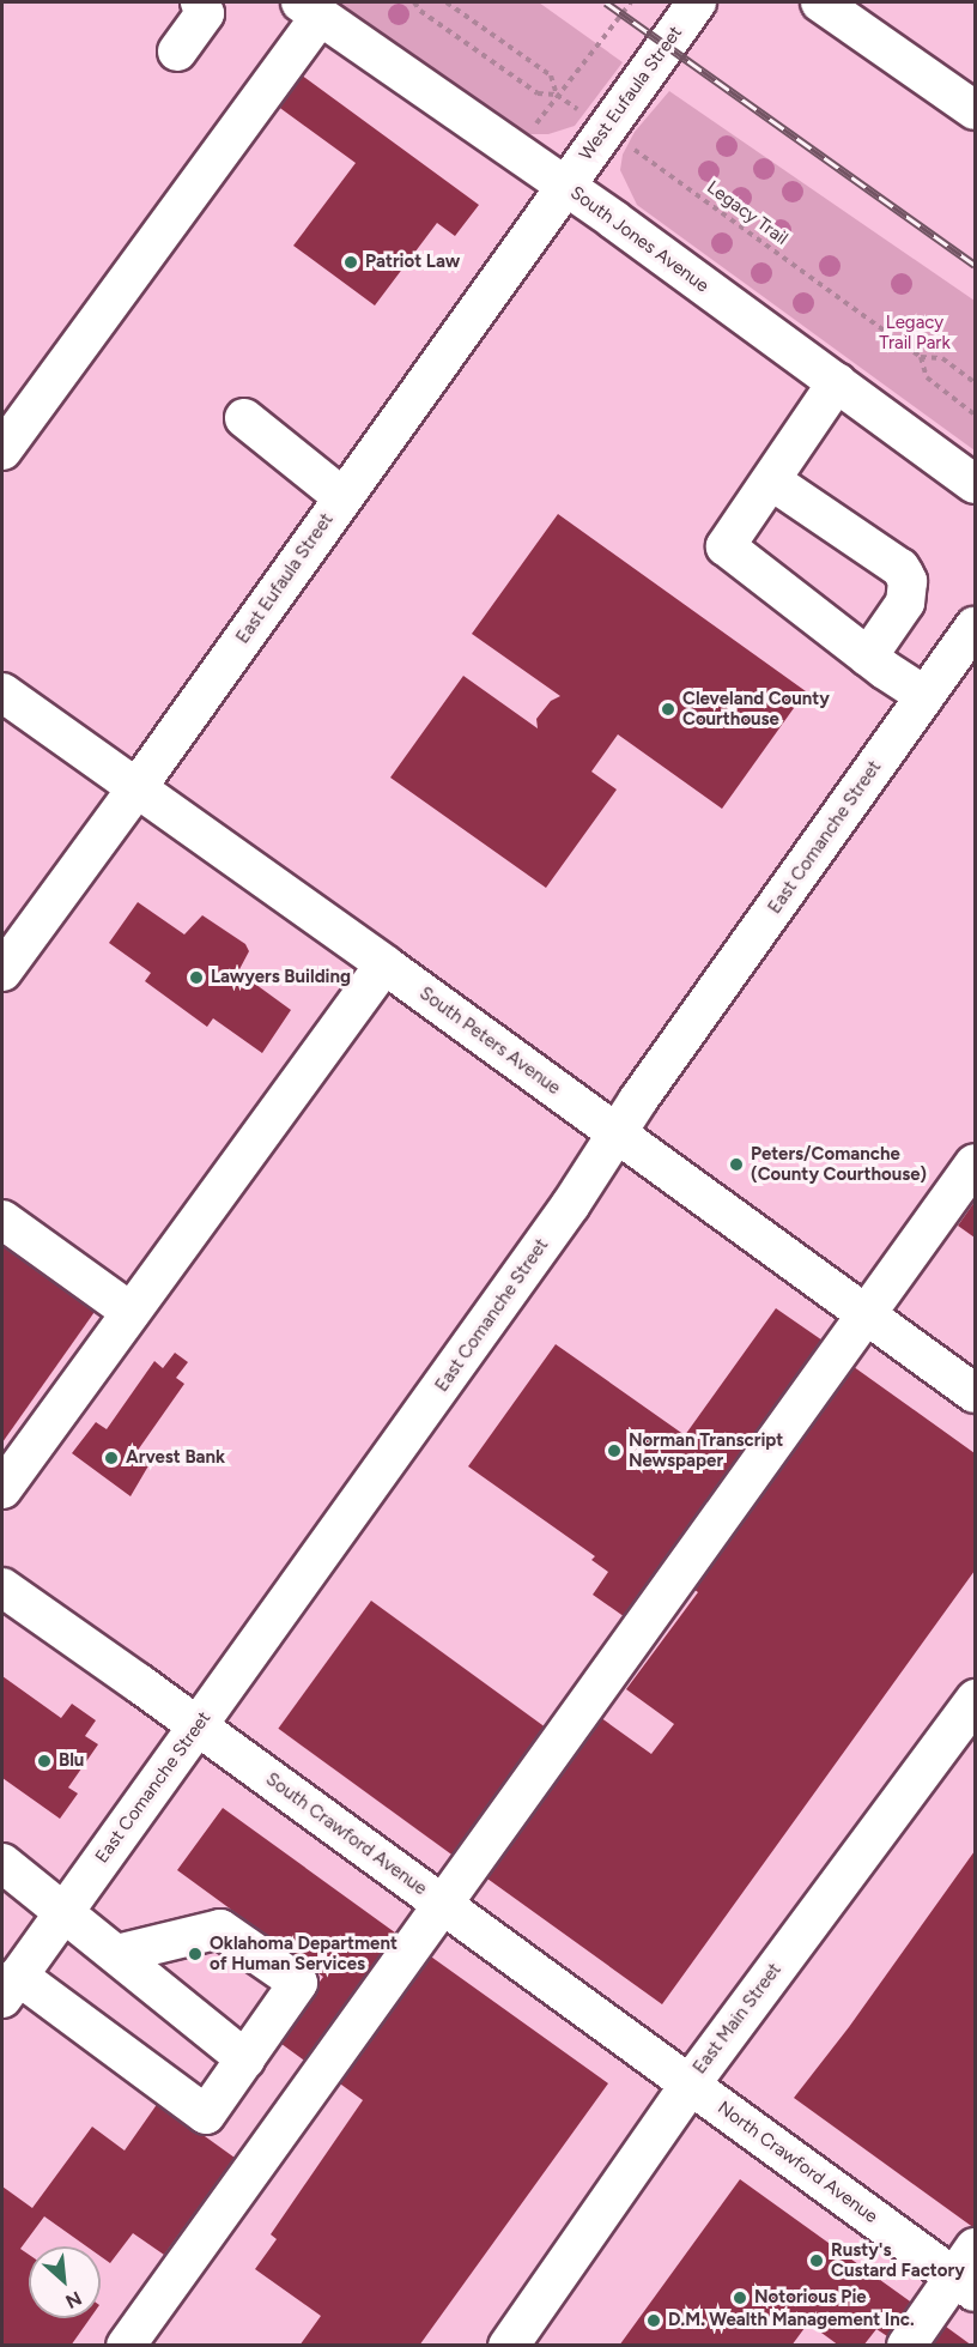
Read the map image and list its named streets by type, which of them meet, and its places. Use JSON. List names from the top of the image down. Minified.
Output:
{"streets":{"main road":["East Main Street"],"street":["West Eufaula Street","South Jones Avenue","East Eufaula Street","East Comanche Street","South Peters Avenue","South Crawford Avenue","North Crawford Avenue"],"path":["Legacy Trail"]},"crossings":[["West Eufaula Street","Legacy Trail"],["West Eufaula Street","South Jones Avenue"],["West Eufaula Street","East Eufaula Street"],["South Jones Avenue","East Eufaula Street"],["East Eufaula Street","South Peters Avenue"],["East Comanche Street","South Peters Avenue"],["East Comanche Street","South Crawford Avenue"],["South Crawford Avenue","East Main Street"],["South Crawford Avenue","North Crawford Avenue"],["East Main Street","North Crawford Avenue"]],"parks":["Legacy Trail Park"],"places":["Patriot Law","Cleveland County Courthouse","Lawyers Building","Peters/Comanche (County Courthouse)","Norman Transcript Newspaper","Arvest Bank","Blu","Oklahoma Department of Human Services","Rusty's Custard Factory","Notorious Pie","D.M. Wealth Management Inc."],"north":"bottom right"}
